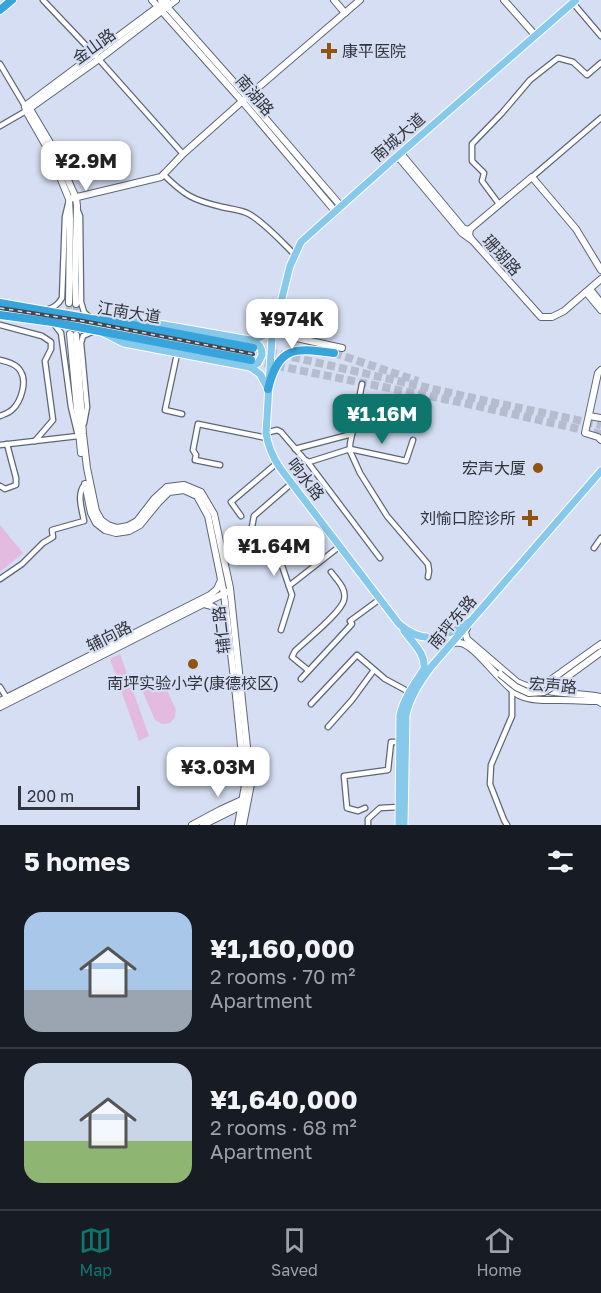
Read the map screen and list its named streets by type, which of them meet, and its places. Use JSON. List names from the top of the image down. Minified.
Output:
{"streets":{"highway":["江南大道"],"main road":["金山路","南城大道","珊瑚路","响水路","南坪东路","辅仁路","辅向路","宏声路"]},"crossings":[["南城大道","珊瑚路"],["南城大道","响水路"],["响水路","南坪东路"],["响水路","宏声路"],["南坪东路","宏声路"],["辅仁路","辅向路"]],"places":{"health":["康平医院","刘愉口腔诊所"],"other":["宏声大厦","南坪实验小学(康德校区)"]},"scale_bar":"200 m","page":{"price":["¥2.9M","¥974K","¥1.16M","¥1.64M","¥3.03M"],"scale":"200 m","heading":"5 homes","list":[{"name":"¥1,160,000","note":"2 rooms · 70 m² · Apartment"},{"name":"¥1,640,000","note":"2 rooms · 68 m² · Apartment"}],"tabs":["Map","Saved","Home"]}}
